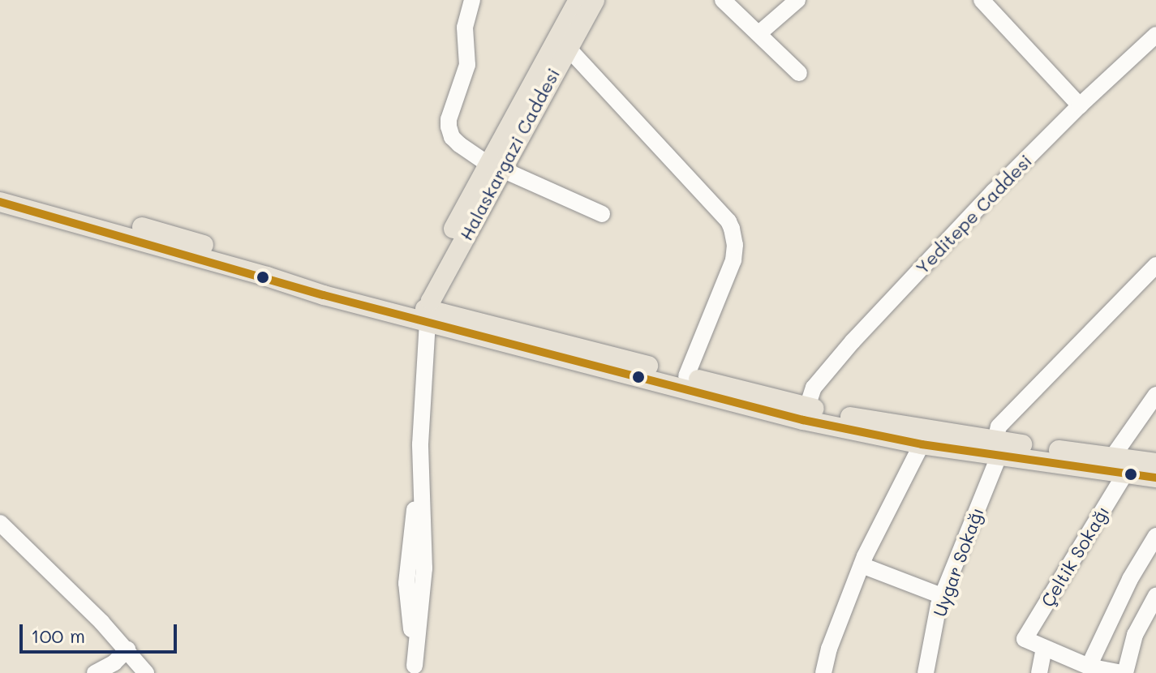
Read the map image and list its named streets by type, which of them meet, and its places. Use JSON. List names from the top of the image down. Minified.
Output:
{"streets":{"main road":["Halaskargazi Caddesi"],"street":["Yeditepe Caddesi","Çeltik Sokağı","Uygar Sokağı"]},"scale_bar":"100 m"}
